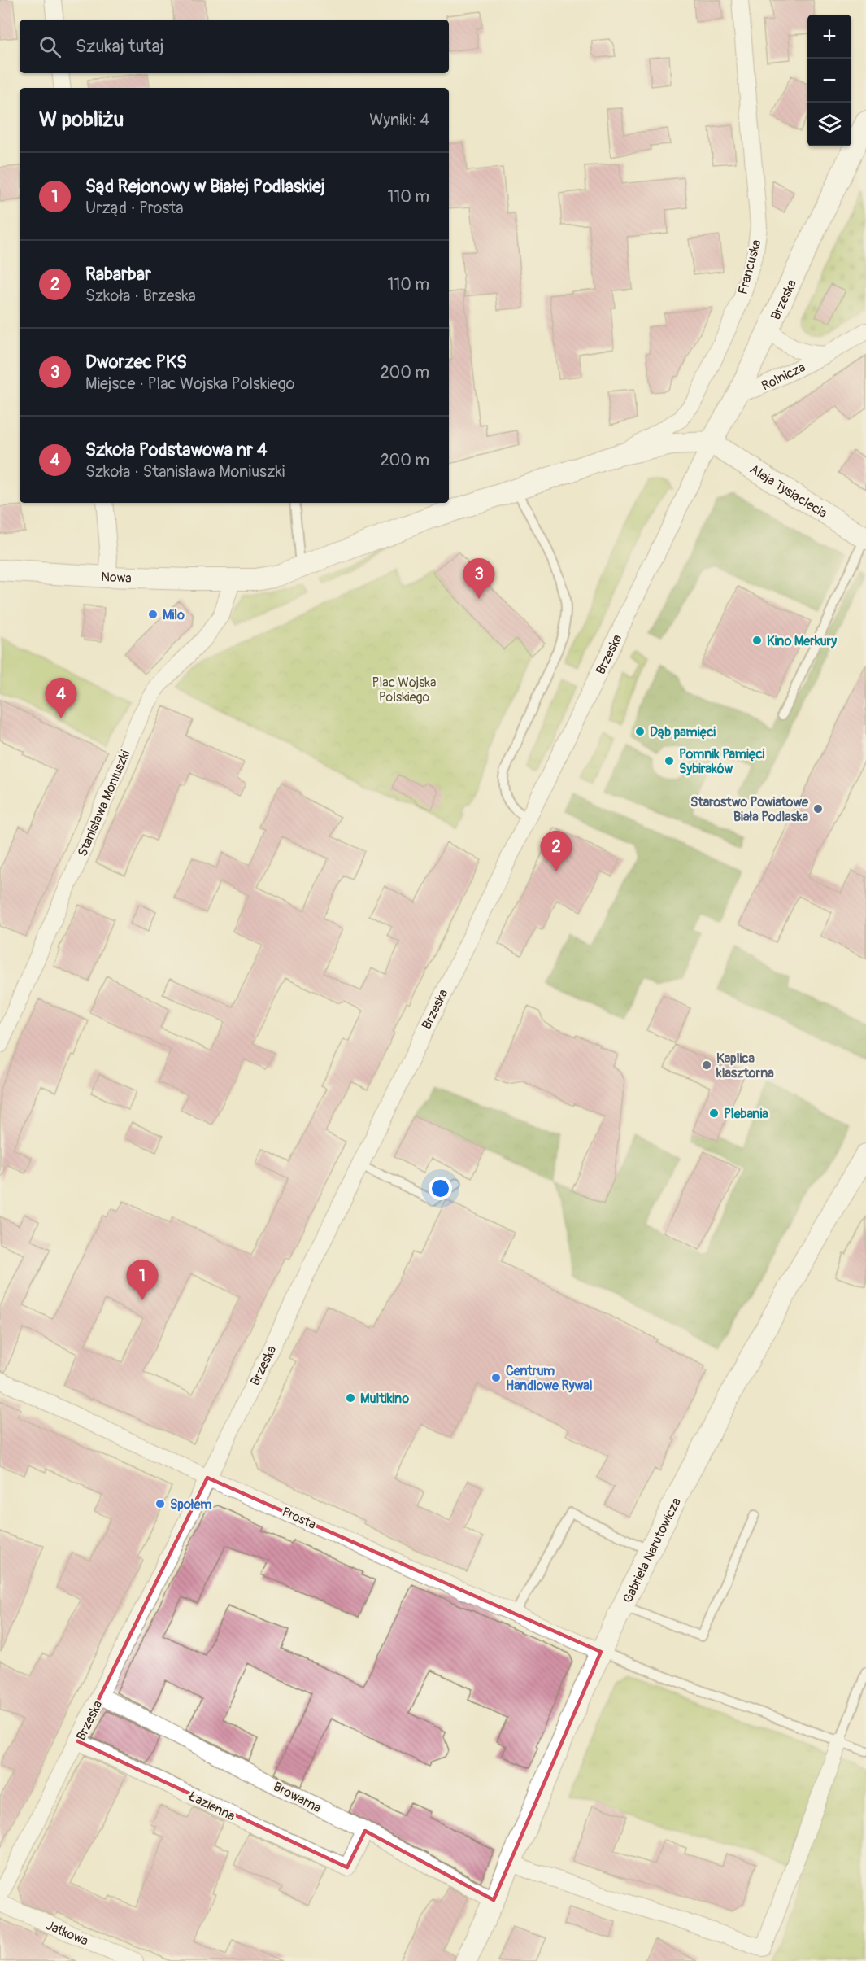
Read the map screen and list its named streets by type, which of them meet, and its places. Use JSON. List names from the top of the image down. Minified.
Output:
{"streets":{"street":["Francuska","Brzeska","Rolnicza","Aleja Tysiąclecia","Nowa","Stanisława Moniuszki","Prosta","Gabriela Narutowicza","Browarna","Łazienna","Jatkowa"]},"crossings":[["Brzeska","Rolnicza"],["Brzeska","Aleja Tysiąclecia"],["Brzeska","Prosta"],["Brzeska","Browarna"],["Brzeska","Łazienna"],["Nowa","Stanisława Moniuszki"],["Prosta","Gabriela Narutowicza"],["Gabriela Narutowicza","Browarna"],["Browarna","Łazienna"]],"parks":["Plac Wojska Polskiego"],"places":["Milo","Kino Merkury","Dąb pamięci","Pomnik Pamięci Sybiraków","Starostwo Powiatowe Biała Podlaska","Kaplica klasztorna","Plebania","Centrum Handlowe Rywal","Multikino","Społem"],"page":{"map_buttons":["+","−"],"search":"Szukaj tutaj","heading":["W pobliżu","Wyniki: 4"],"list":[{"mark":"1","name":"Sąd Rejonowy w Białej Podlaskiej","note":"Urząd · Prosta","value":"110 m"},{"mark":"2","name":"Rabarbar","note":"Szkoła · Brzeska","value":"110 m"},{"mark":"3","name":"Dworzec PKS","note":"Miejsce · Plac Wojska Polskiego","value":"200 m"},{"mark":"4","name":"Szkoła Podstawowa nr 4","note":"Szkoła · Stanisława Moniuszki","value":"200 m"}],"pins":["3","4","2","1"]}}
